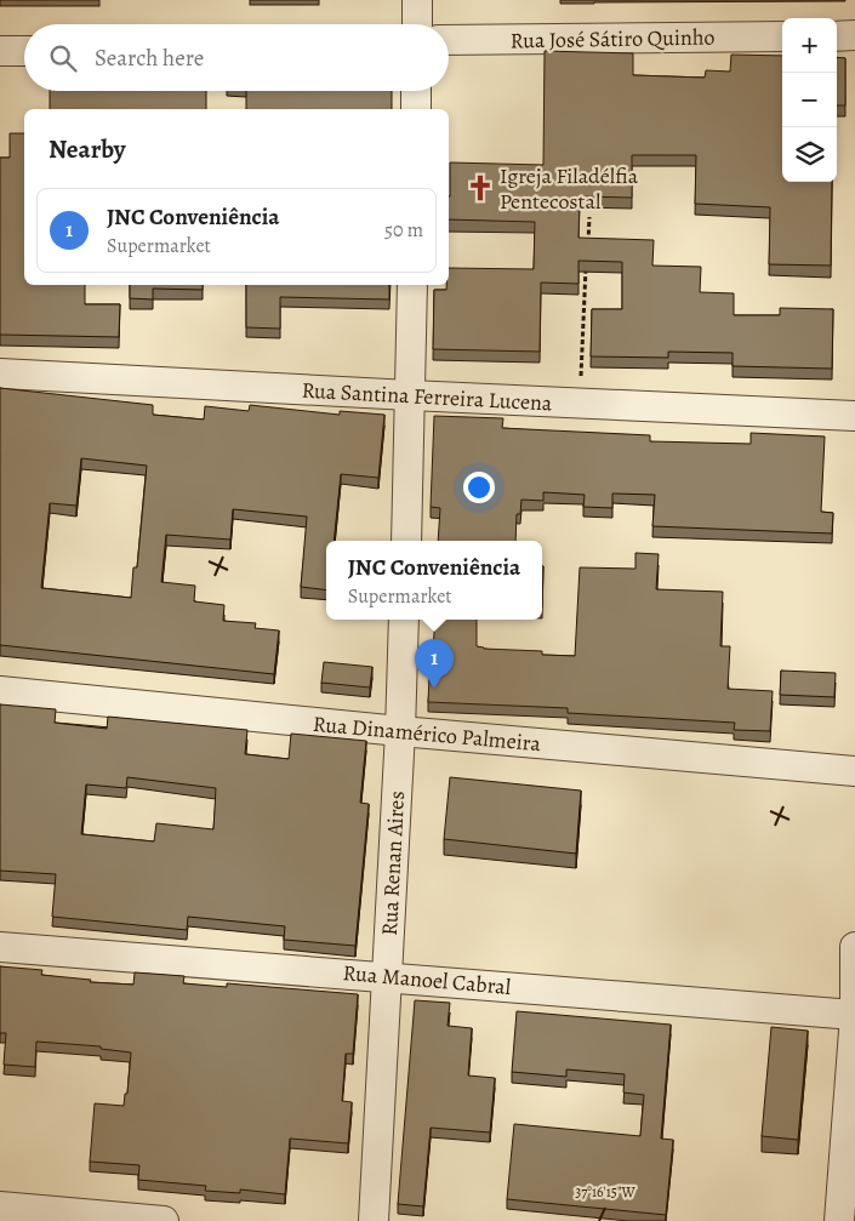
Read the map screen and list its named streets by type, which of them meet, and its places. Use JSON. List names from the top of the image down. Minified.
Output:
{"streets":{"street":["Rua José Sátiro Quinho","Rua Santina Ferreira Lucena","Rua Dinamérico Palmeira","Rua Renan Aires","Rua Manoel Cabral"]},"crossings":[["Rua Dinamérico Palmeira","Rua Renan Aires"],["Rua Renan Aires","Rua Manoel Cabral"]],"places":{"church":["Igreja Filadélfia Pentecostal"]},"page":{"map_buttons":["+","−"],"search":"Search here","heading":"Nearby","list":[{"mark":"1","name":"JNC Conveniência","note":"Supermarket","value":"50 m"}],"popup":["JNC Conveniência","Supermarket"],"pins":"1"},"coordinates":["37°16'15\"W"]}
